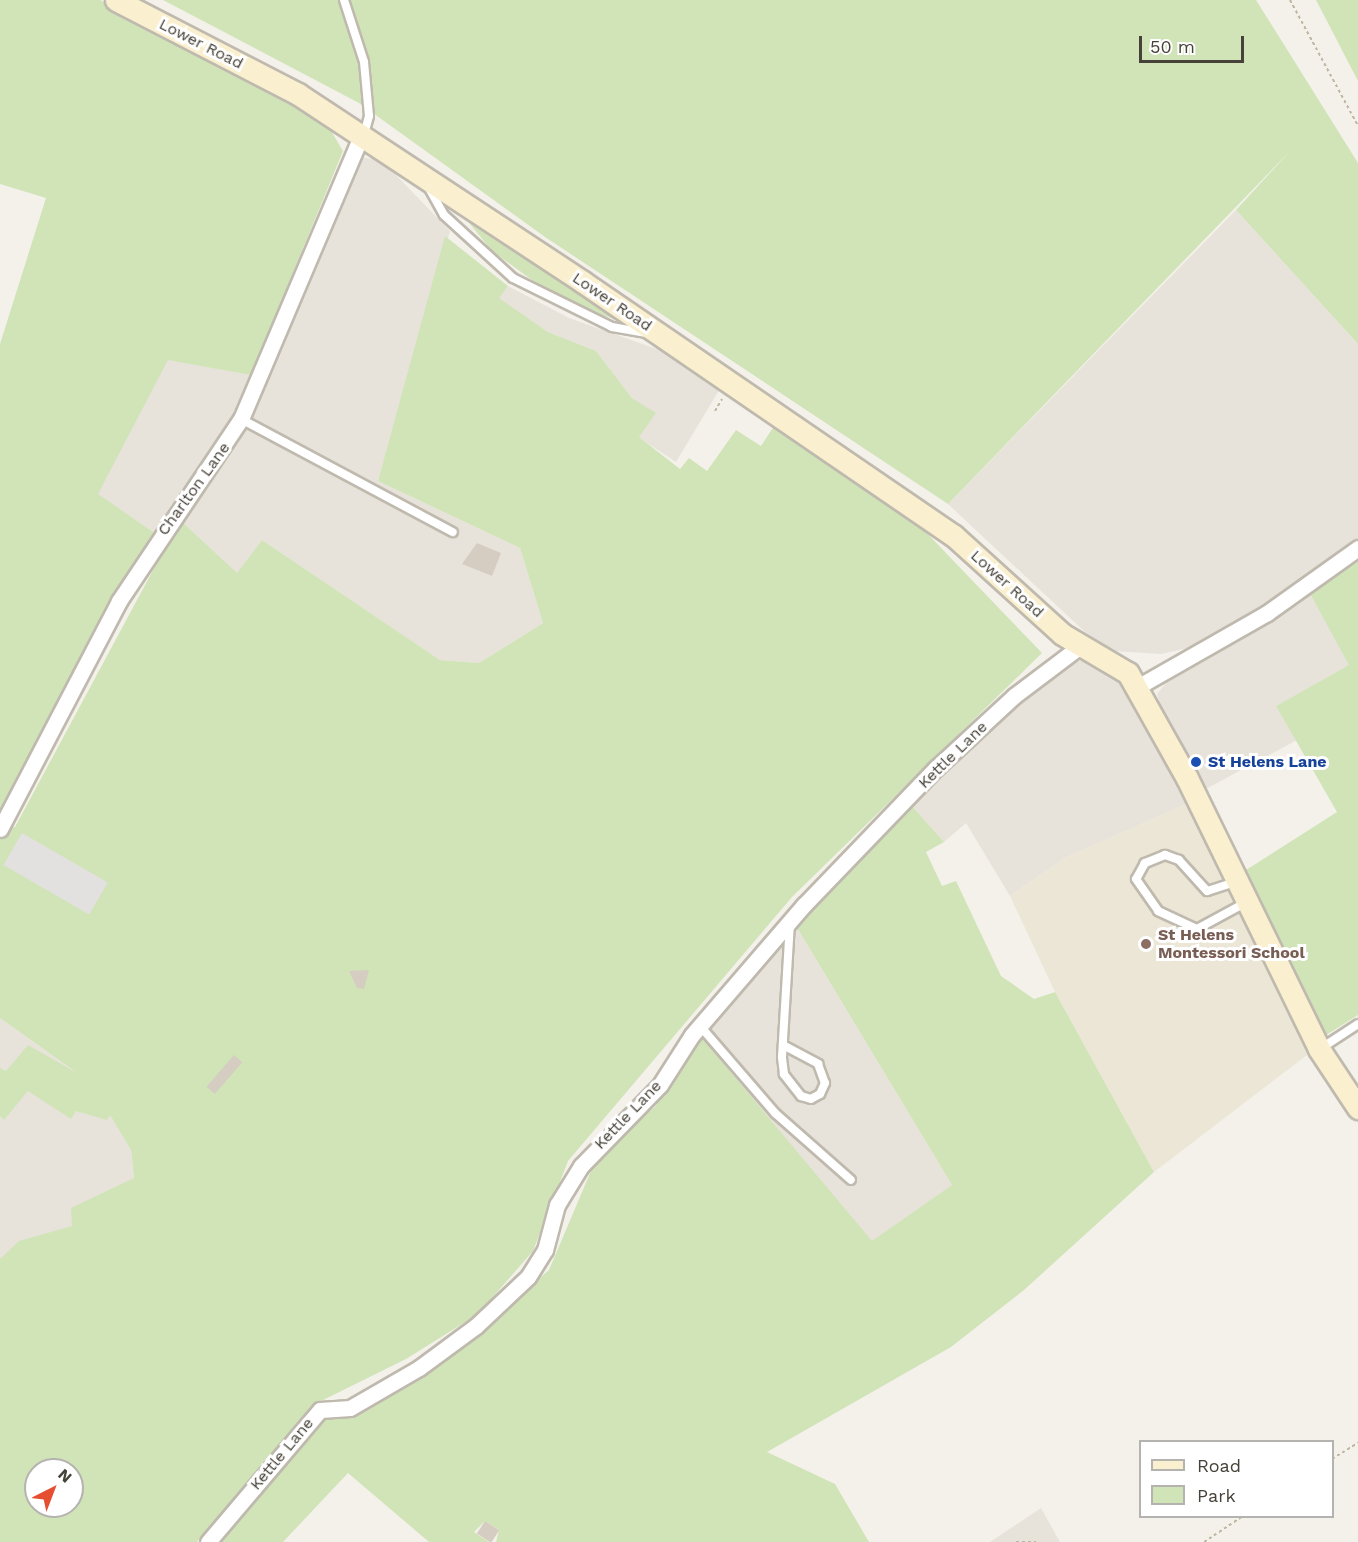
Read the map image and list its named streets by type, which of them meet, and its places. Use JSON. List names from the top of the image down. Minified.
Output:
{"streets":{"main road":["Lower Road"],"street":["Charlton Lane","Kettle Lane"]},"crossings":[["Lower Road","Charlton Lane"],["Lower Road","Kettle Lane"]],"places":["St Helens Lane","St Helens Montessori School"],"legend":["Road","Park"],"scale_bar":"50 m","north":"top right"}
